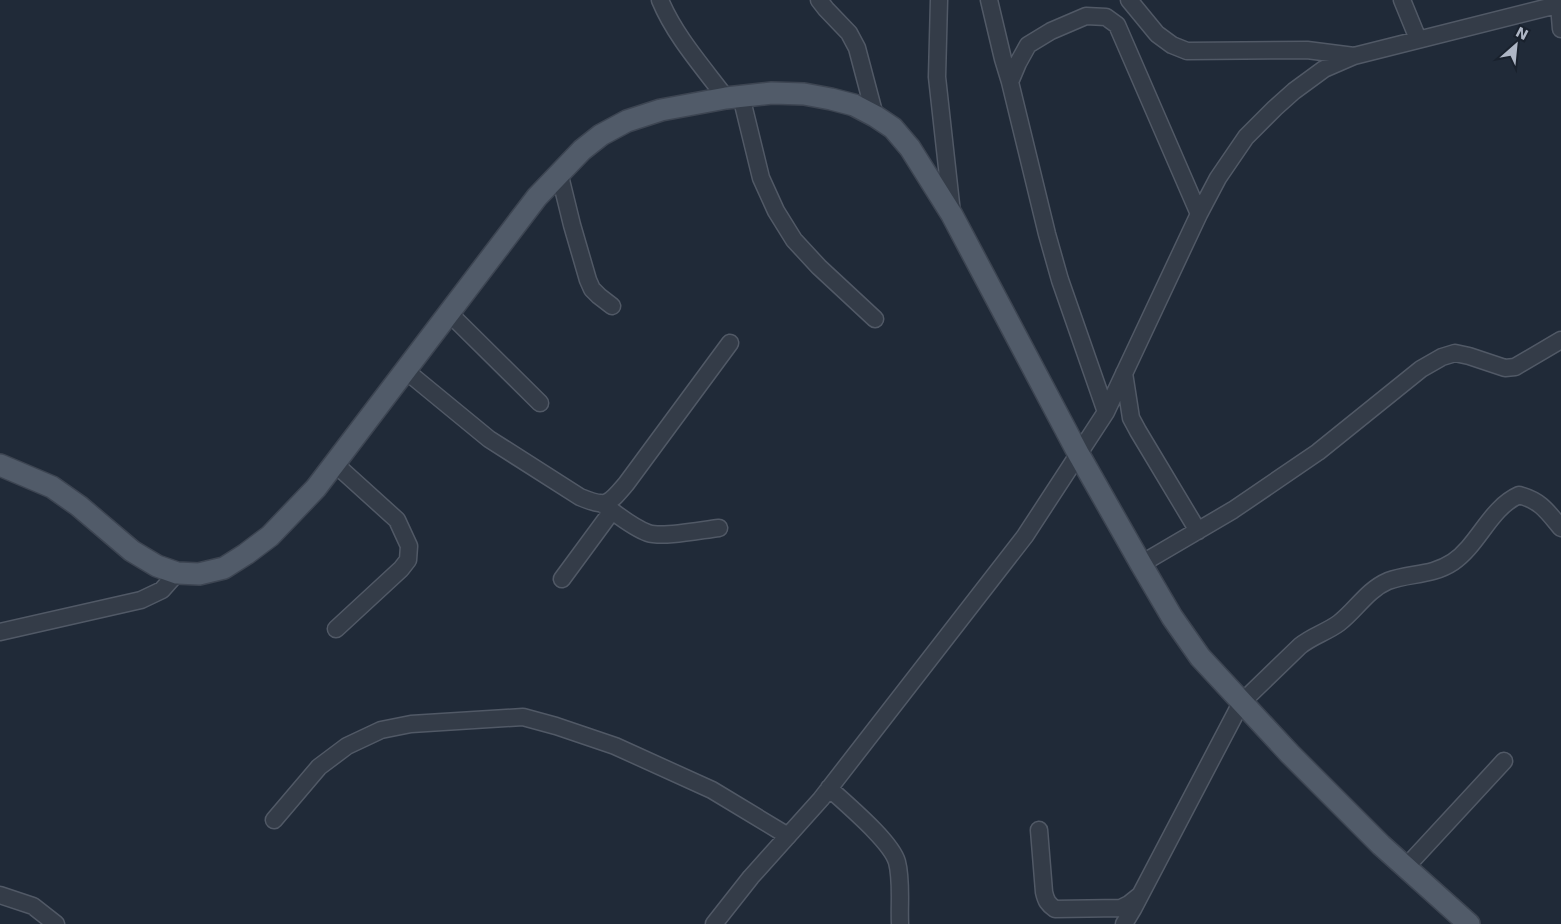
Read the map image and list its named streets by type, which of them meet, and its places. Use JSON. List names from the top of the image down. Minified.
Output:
{"north":"top right"}
